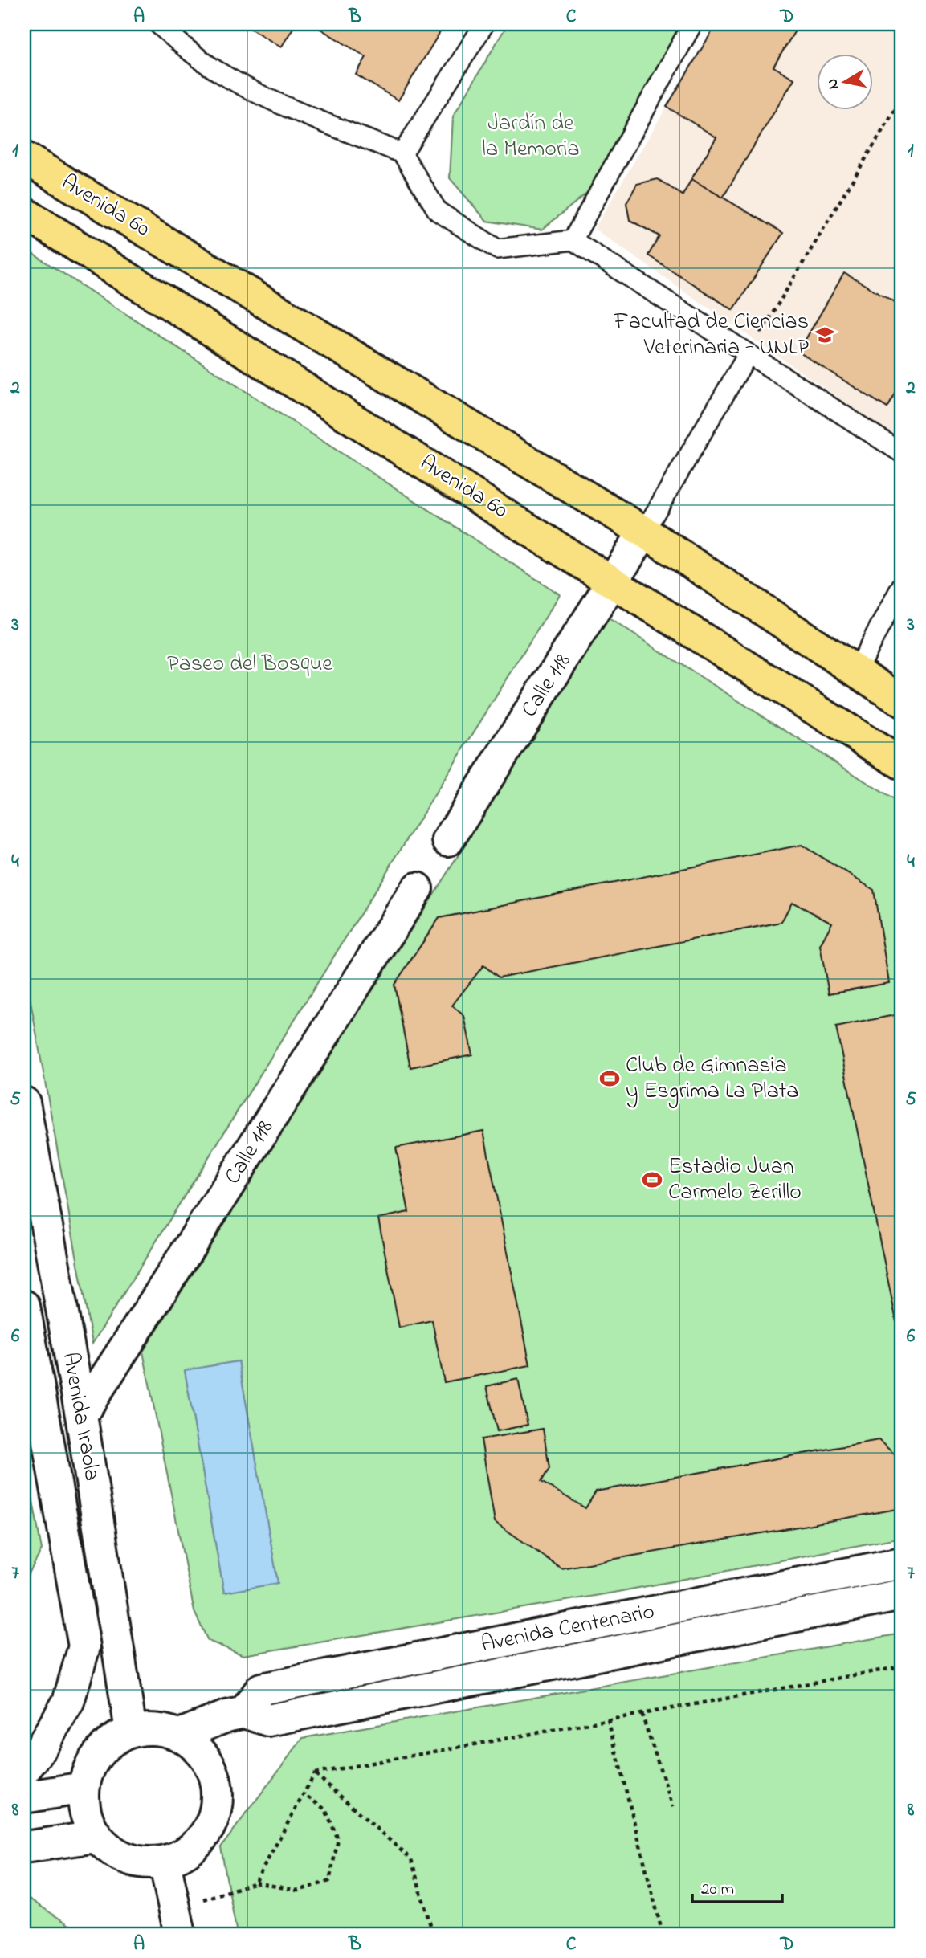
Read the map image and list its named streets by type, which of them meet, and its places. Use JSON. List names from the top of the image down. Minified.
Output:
{"streets":{"main road":["Avenida 60"],"street":["Calle 118","Avenida Iraola","Avenida Centenario"]},"crossings":[["Avenida 60","Calle 118"],["Calle 118","Avenida Iraola"]],"parks":["Jardín de la Memoria","Paseo del Bosque"],"places":{"school or university":["Facultad de Ciencias Veterinaria - UNLP"],"sports":["Club de Gimnasia y Esgrima La Plata","Estadio Juan Carmelo Zerillo"]},"scale_bar":"20 m","north":"left","grid":{"columns":["A","B","C","D"],"rows":["1","2","3","4","5","6","7","8"]}}
